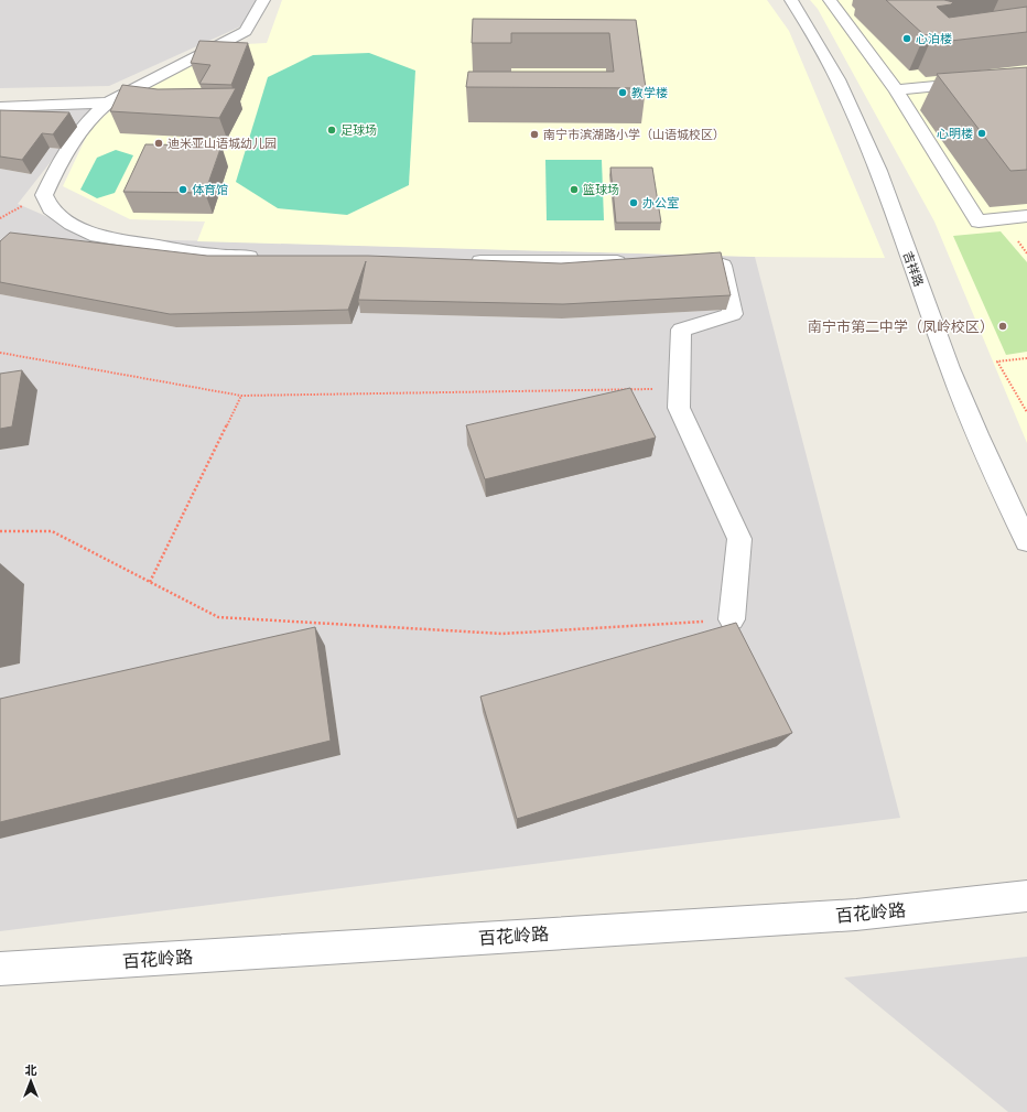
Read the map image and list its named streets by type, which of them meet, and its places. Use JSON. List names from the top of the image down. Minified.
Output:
{"streets":{"street":["吉祥路","百花岭路"]},"places":["心泊楼","教学楼","足球场","心明楼","南宁市滨湖路小学（山语城校区）","迪米亚山语城幼儿园","体育馆","篮球场","办公室","南宁市第二中学（凤岭校区）"],"north":"top"}
